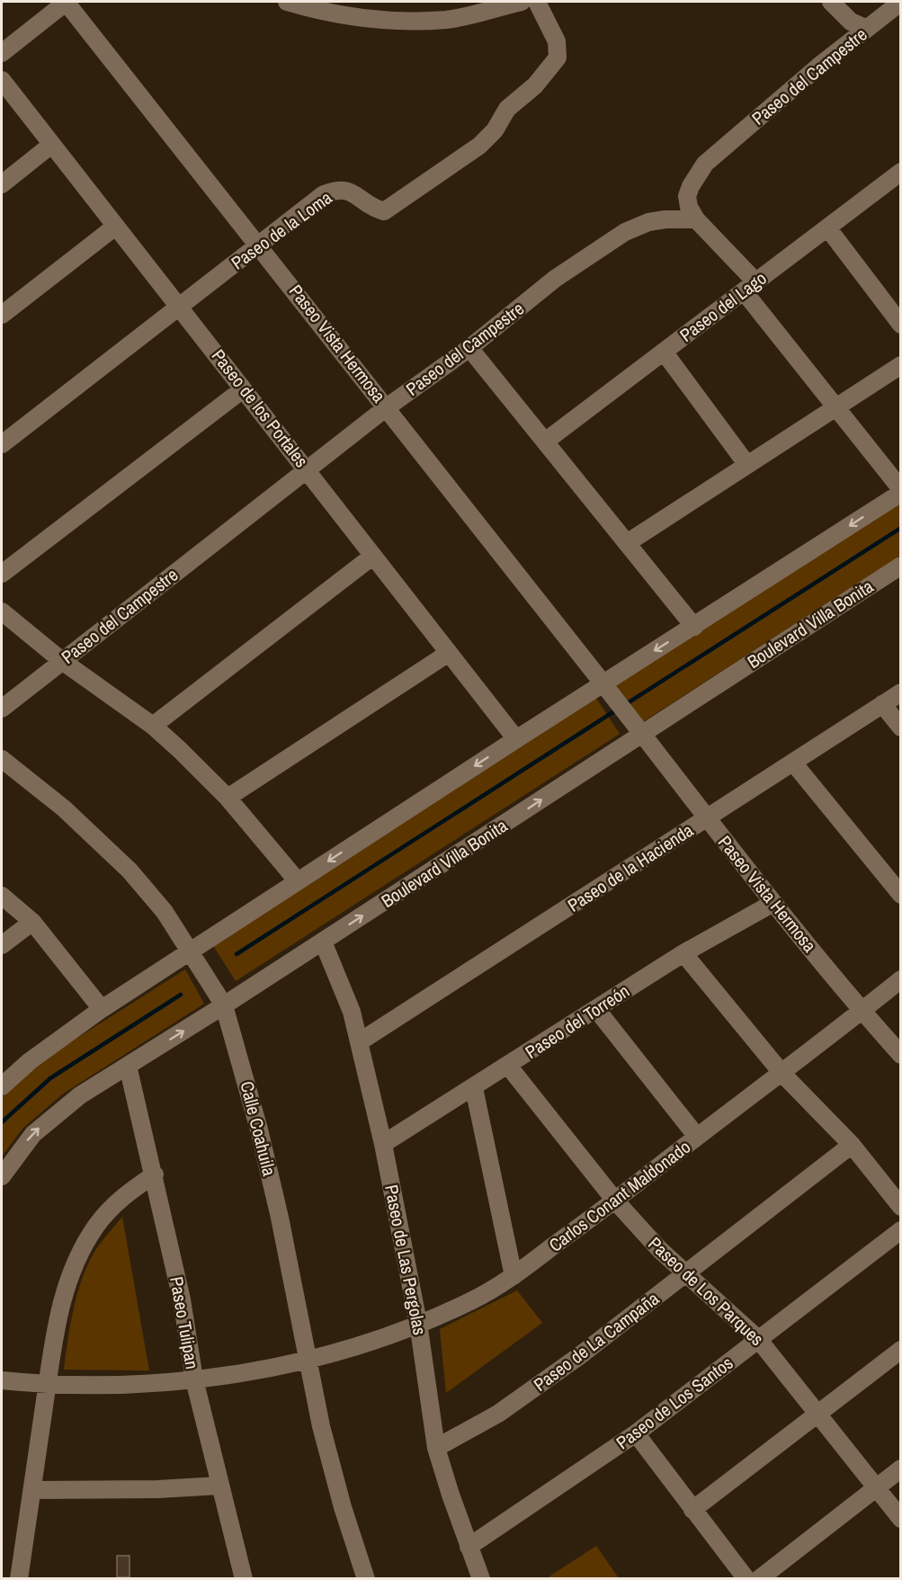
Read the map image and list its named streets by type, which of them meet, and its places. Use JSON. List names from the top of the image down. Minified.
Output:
{"streets":{"street":["Paseo del Campestre","Paseo de la Loma","Paseo del Lago","Paseo Vista Hermosa","Paseo de los Portales","Boulevard Villa Bonita","Paseo de la Hacienda","Paseo del Torreón","Calle Coahuila","Carlos Conant Maldonado","Paseo de Las Pergolas","Paseo de Los Parques","Paseo Tulipan","Paseo de La Campaña","Paseo de Los Santos"]},"crossings":[["Paseo del Campestre","Paseo Vista Hermosa"],["Paseo del Campestre","Paseo de los Portales"],["Paseo de la Loma","Paseo Vista Hermosa"],["Paseo de la Loma","Paseo de los Portales"],["Paseo Vista Hermosa","Boulevard Villa Bonita"],["Paseo Vista Hermosa","Paseo de la Hacienda"],["Paseo Vista Hermosa","Paseo del Torreón"],["Paseo Vista Hermosa","Carlos Conant Maldonado"],["Boulevard Villa Bonita","Calle Coahuila"],["Boulevard Villa Bonita","Paseo de Las Pergolas"],["Boulevard Villa Bonita","Paseo Tulipan"],["Paseo de la Hacienda","Paseo de Las Pergolas"],["Paseo del Torreón","Paseo de Las Pergolas"],["Paseo del Torreón","Paseo de Los Parques"],["Calle Coahuila","Carlos Conant Maldonado"],["Carlos Conant Maldonado","Paseo de Las Pergolas"],["Carlos Conant Maldonado","Paseo de Los Parques"],["Carlos Conant Maldonado","Paseo Tulipan"],["Paseo de Las Pergolas","Paseo de La Campaña"],["Paseo de Las Pergolas","Paseo de Los Santos"],["Paseo de Los Parques","Paseo de La Campaña"],["Paseo de Los Parques","Paseo de Los Santos"]]}
